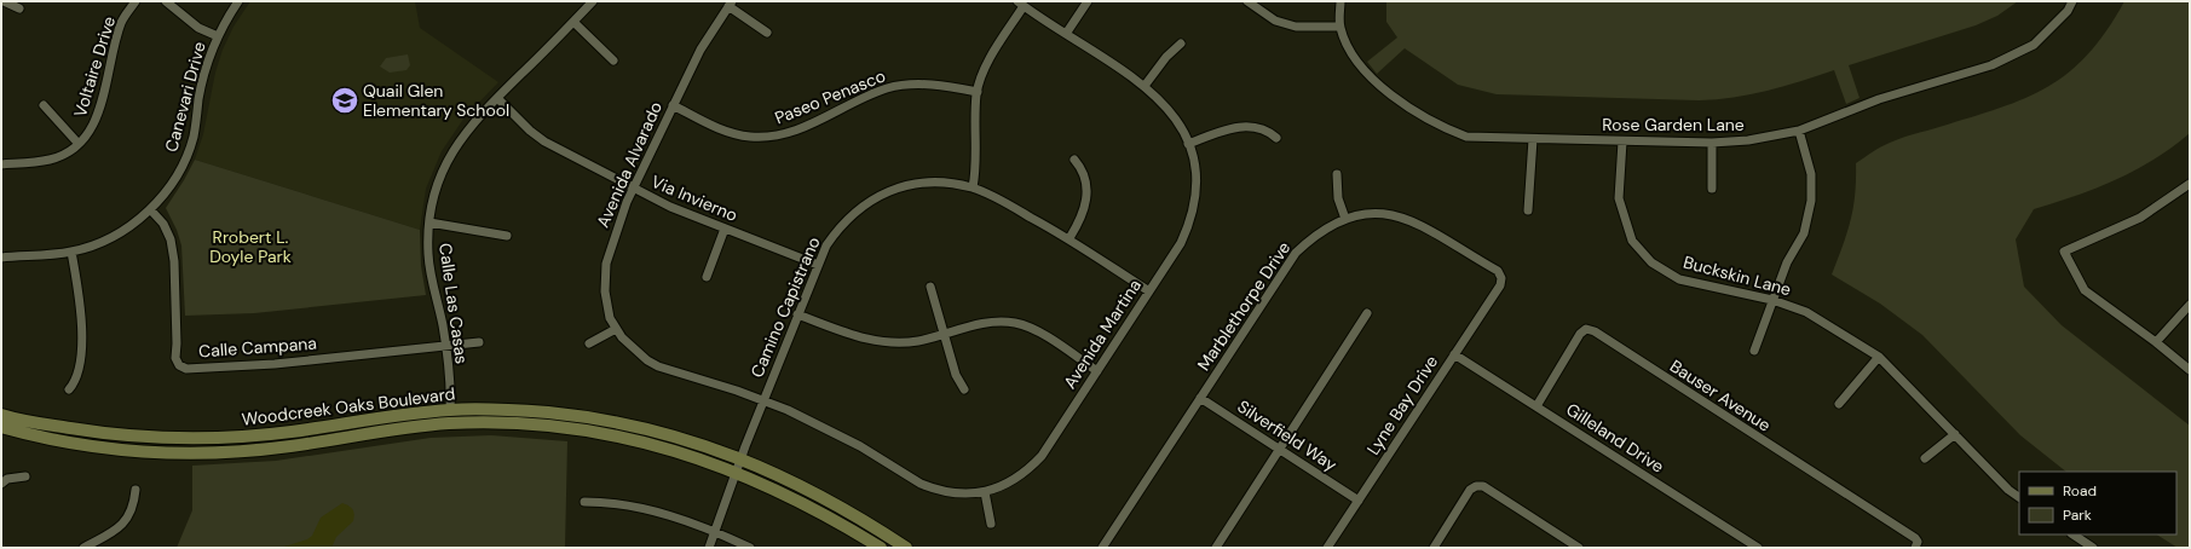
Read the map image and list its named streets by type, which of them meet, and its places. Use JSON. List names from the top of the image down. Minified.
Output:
{"streets":{"main road":["Woodcreek Oaks Boulevard"],"street":["Voltaire Drive","Canevari Drive","Paseo Penasco","Rose Garden Lane","Avenida Alvarado","Via Invierno","Buckskin Lane","Calle Las Casas","Marblethorpe Drive","Camino Capistrano","Avenida Martina","Calle Campana","Bauser Avenue","Lyne Bay Drive","Silverfield Way","Gilleland Drive"]},"crossings":[["Canevari Drive","Calle Campana"],["Paseo Penasco","Avenida Alvarado"],["Rose Garden Lane","Buckskin Lane"],["Avenida Alvarado","Via Invierno"],["Avenida Alvarado","Camino Capistrano"],["Avenida Alvarado","Avenida Martina"],["Via Invierno","Calle Las Casas"],["Via Invierno","Camino Capistrano"],["Calle Las Casas","Calle Campana"],["Calle Las Casas","Woodcreek Oaks Boulevard"],["Marblethorpe Drive","Lyne Bay Drive"],["Marblethorpe Drive","Silverfield Way"],["Camino Capistrano","Avenida Martina"],["Camino Capistrano","Woodcreek Oaks Boulevard"],["Bauser Avenue","Gilleland Drive"],["Lyne Bay Drive","Silverfield Way"],["Lyne Bay Drive","Gilleland Drive"]],"parks":["Rrobert L. Doyle Park"],"places":{"school or university":["Quail Glen Elementary School"]},"legend":["Road","Park"]}
